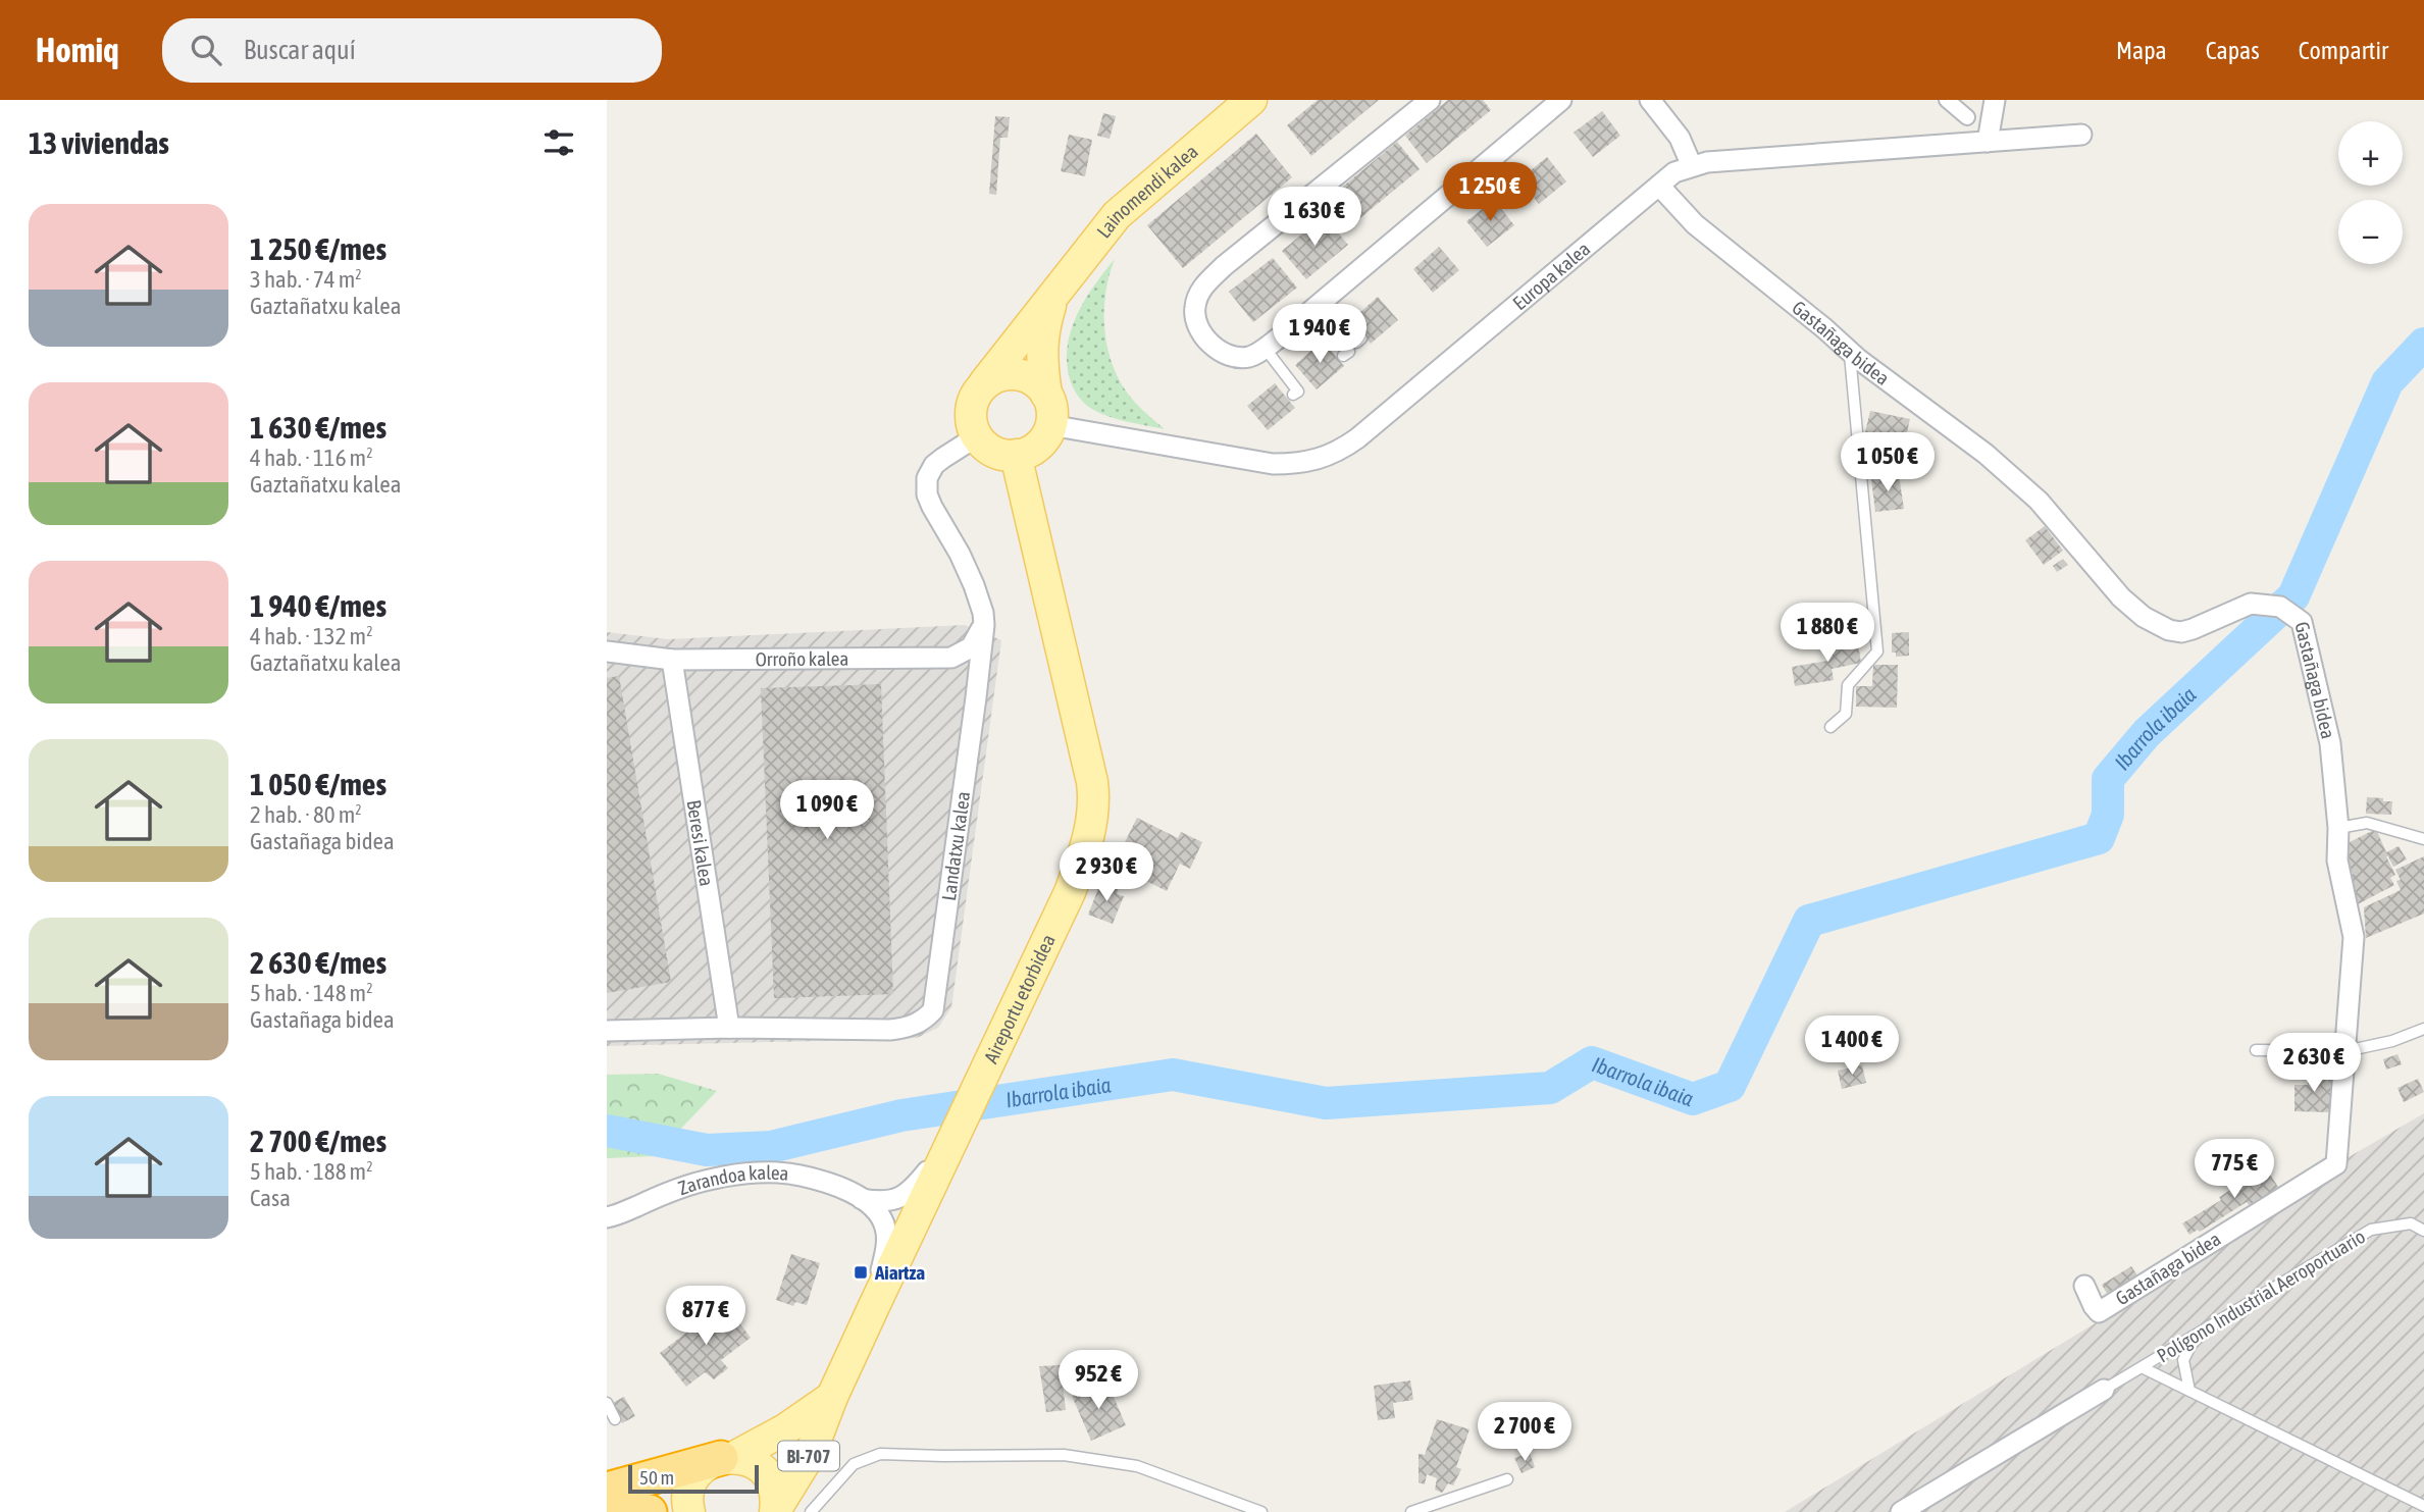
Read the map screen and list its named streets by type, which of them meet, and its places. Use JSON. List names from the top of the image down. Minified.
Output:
{"streets":{"main road":["Lainomendi kalea","Aireportu etorbidea","BI-707"],"street":["Europa kalea","Gastañaga bidea","Orroño kalea","Beresi kalea","Landatxu kalea","Zarandoa kalea"],"lane":["Polígono Industrial Aeroportuario"]},"crossings":[["Lainomendi kalea","Europa kalea"],["Lainomendi kalea","Aireportu etorbidea"],["Europa kalea","Gastañaga bidea"],["Europa kalea","Aireportu etorbidea"],["Orroño kalea","Beresi kalea"],["Orroño kalea","Landatxu kalea"],["Beresi kalea","Landatxu kalea"],["Aireportu etorbidea","Zarandoa kalea"],["Aireportu etorbidea","BI-707"]],"water":["Ibarrola ibaia"],"places":{"transit":["Aiartza"]},"scale_bar":"50 m","page":{"header":"Homiq","search":"Buscar aquí","nav":["Mapa","Capas","Compartir"],"heading":"13 viviendas","map_buttons":["+","−"],"price":["1 250 €","1 630 €","1 940 €","1 050 €","1 880 €","1 090 €","2 930 €","1 400 €","2 630 €","775 €","877 €","952 €","2 700 €"],"list":[{"name":"1 250 €/mes","note":"3 hab. · 74 m² · Gaztañatxu kalea"},{"name":"1 630 €/mes","note":"4 hab. · 116 m² · Gaztañatxu kalea"},{"name":"1 940 €/mes","note":"4 hab. · 132 m² · Gaztañatxu kalea"},{"name":"1 050 €/mes","note":"2 hab. · 80 m² · Gastañaga bidea"},{"name":"2 630 €/mes","note":"5 hab. · 148 m² · Gastañaga bidea"},{"name":"2 700 €/mes","note":"5 hab. · 188 m² · Casa"}],"scale":"50 m"}}
